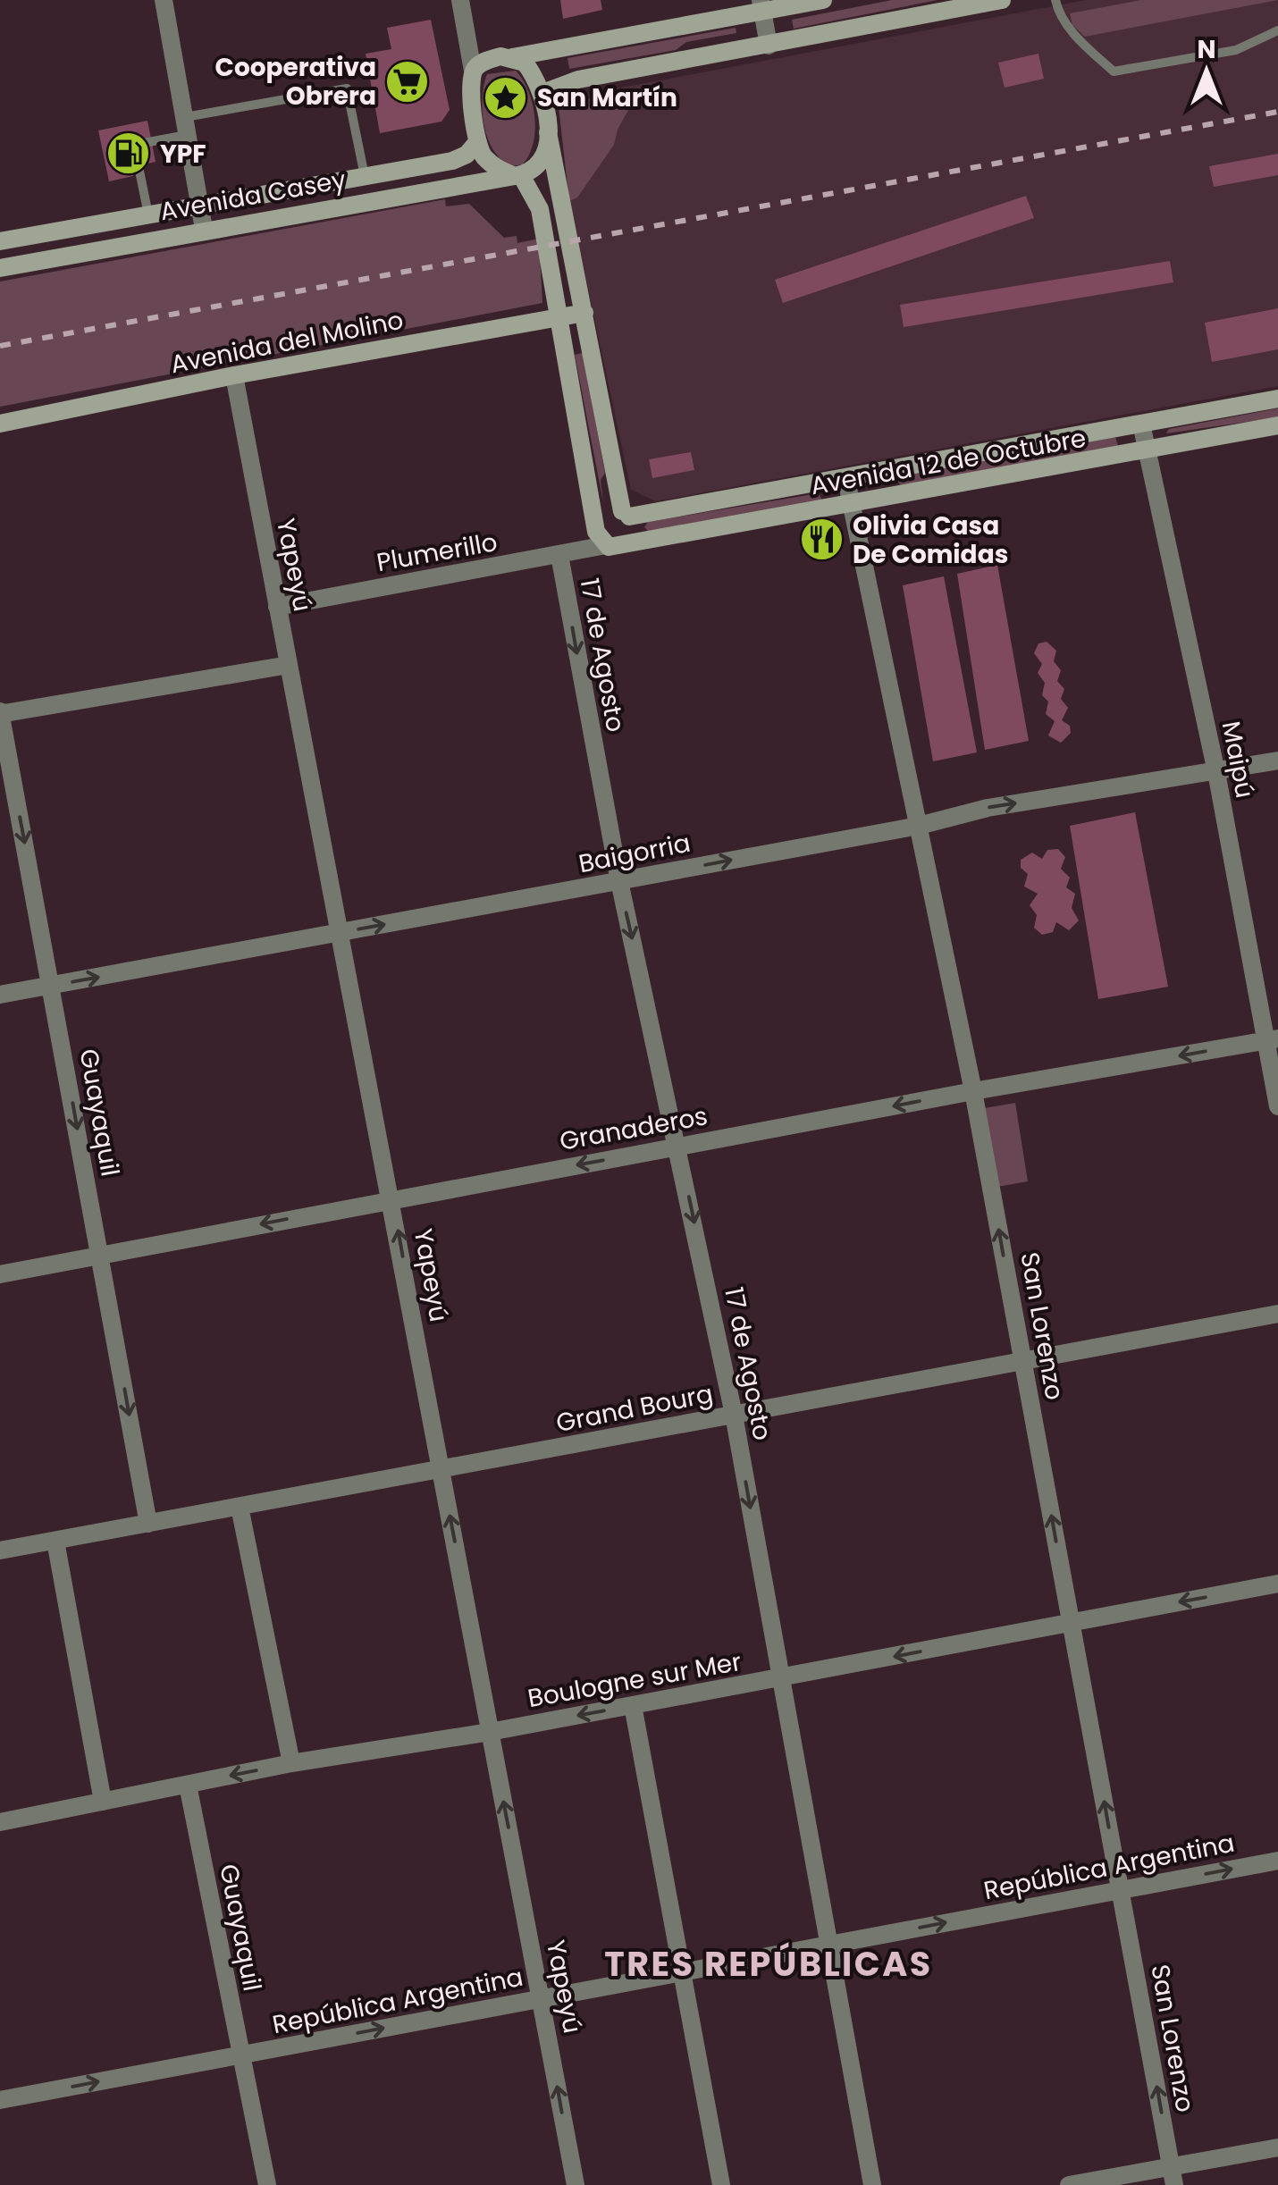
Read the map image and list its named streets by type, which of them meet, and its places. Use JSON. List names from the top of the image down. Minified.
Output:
{"streets":{"main road":["Avenida Casey","Avenida del Molino","Avenida 12 de Octubre"],"street":["Plumerillo","Yapeyú","17 de Agosto","Maipú","Baigorria","Guayaquil","Granaderos","San Lorenzo","Grand Bourg","Boulogne sur Mer","República Argentina"]},"crossings":[["Avenida del Molino","Yapeyú"],["Avenida 12 de Octubre","Plumerillo"],["Avenida 12 de Octubre","Maipú"],["Avenida 12 de Octubre","San Lorenzo"],["Plumerillo","Yapeyú"],["Plumerillo","17 de Agosto"],["Yapeyú","Baigorria"],["Yapeyú","Granaderos"],["Yapeyú","Grand Bourg"],["Yapeyú","Boulogne sur Mer"],["Yapeyú","República Argentina"],["17 de Agosto","Baigorria"],["17 de Agosto","Granaderos"],["17 de Agosto","Grand Bourg"],["17 de Agosto","Boulogne sur Mer"],["17 de Agosto","República Argentina"],["Maipú","Baigorria"],["Maipú","Granaderos"],["Baigorria","Guayaquil"],["Baigorria","San Lorenzo"],["Guayaquil","Granaderos"],["Guayaquil","Grand Bourg"],["Guayaquil","Boulogne sur Mer"],["Guayaquil","República Argentina"],["Granaderos","San Lorenzo"],["San Lorenzo","Grand Bourg"],["San Lorenzo","Boulogne sur Mer"],["San Lorenzo","República Argentina"]],"one_way":["17 de Agosto","Baigorria","Guayaquil","Granaderos","San Lorenzo","Boulogne sur Mer","República Argentina"],"districts":["TRES REPÚBLICAS"],"places":{"supermarket":["Cooperativa Obrera"],"place":["San Martín"],"fuel station":["YPF"],"restaurant":["Olivia Casa De Comidas"]},"north":"top"}
